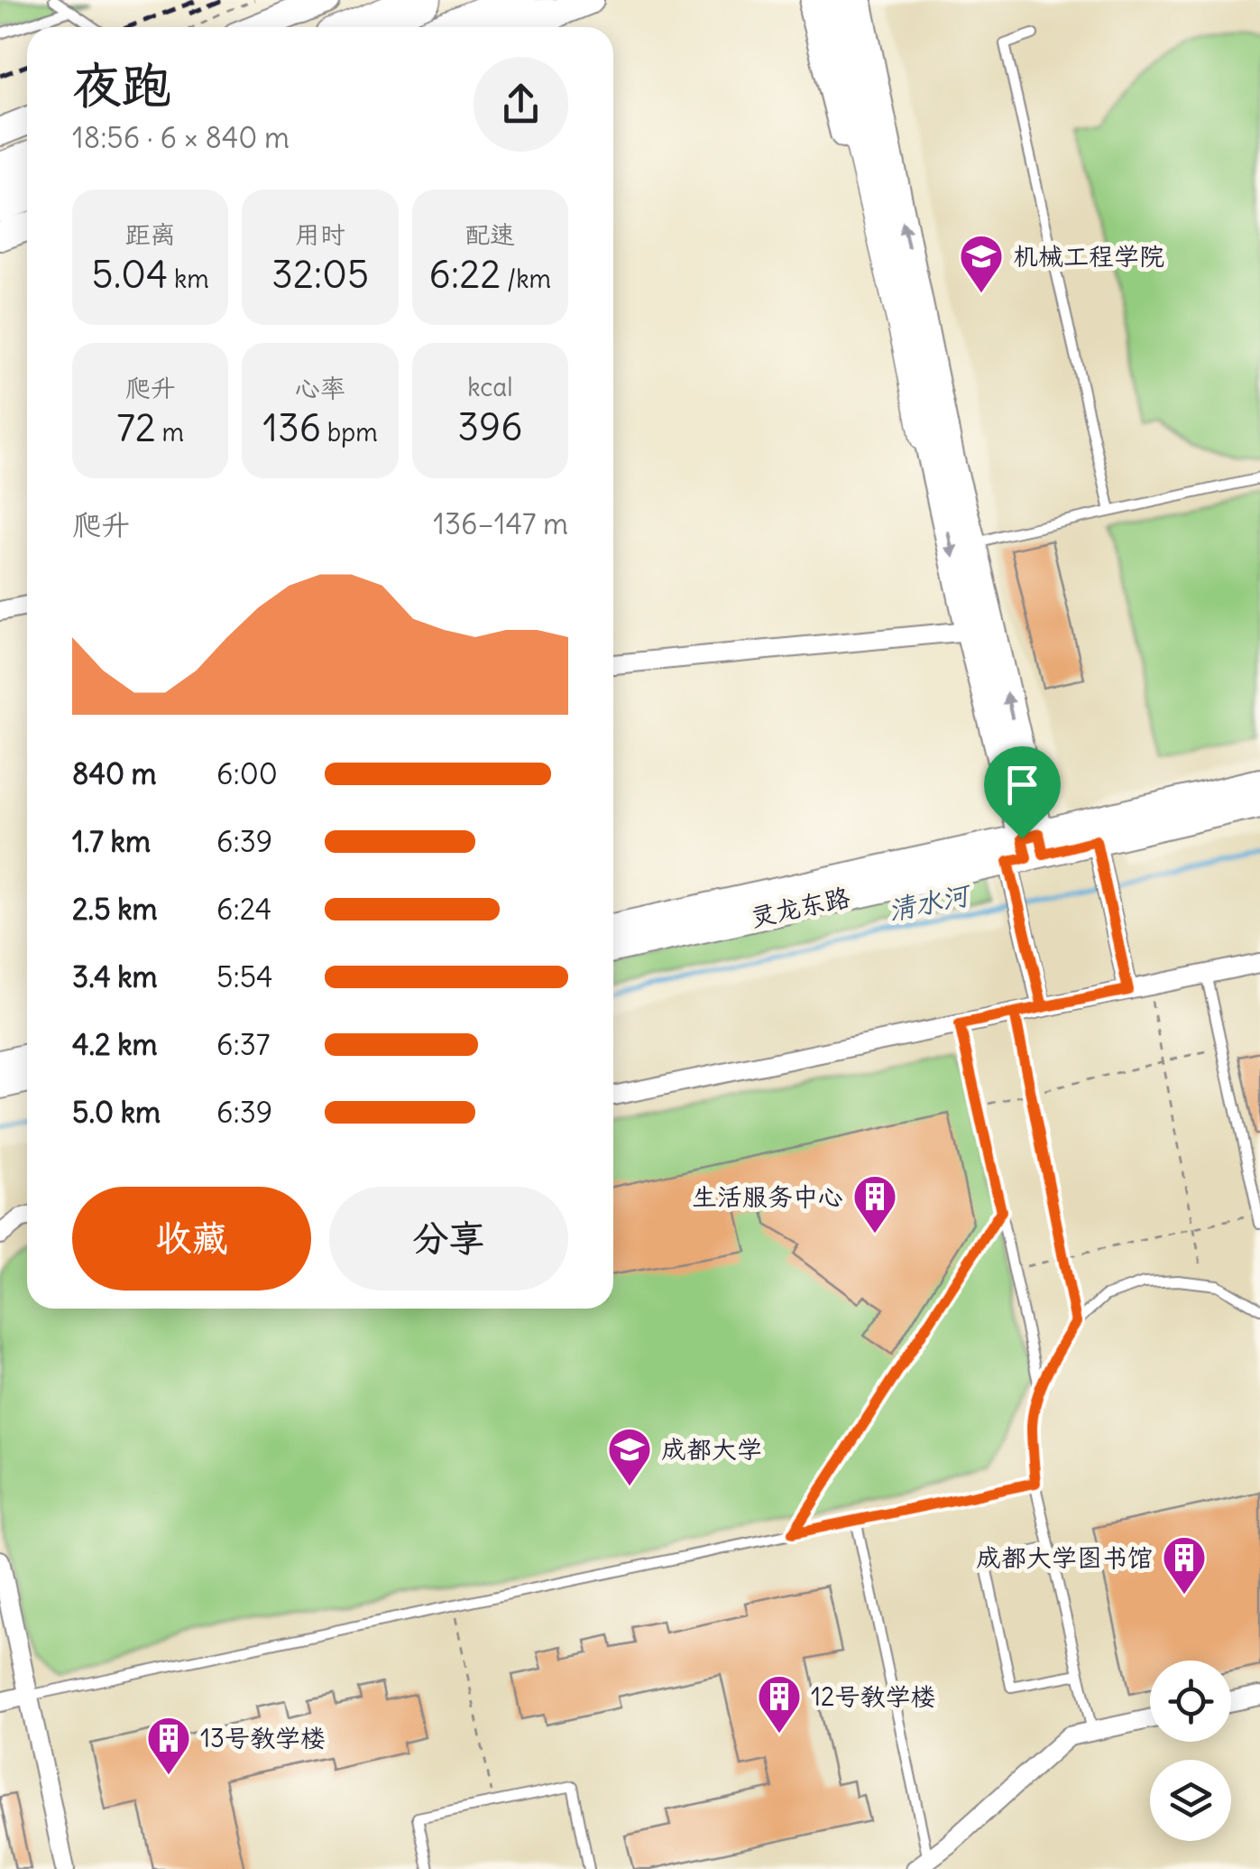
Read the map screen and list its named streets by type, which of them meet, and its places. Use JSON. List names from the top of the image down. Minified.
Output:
{"streets":{"street":["灵龙东路"]},"water":["清水河"],"places":{"school or university":["机械工程学院","成都大学"],"building":["生活服务中心","成都大学图书馆","12号教学楼","13号教学楼"]},"page":{"heading":["夜跑","18:56 · 6 × 840 m"],"stats":[["距离","5.04 km"],["用时","32:05"],["配速","6:22 /km"],["爬升","72 m"],["心率","136 bpm"],["kcal","396"]],"chart":["爬升","136–147 m"],"list":[{"name":"840 m","note":"6:00"},{"name":"1.7 km","note":"6:39"},{"name":"2.5 km","note":"6:24"},{"name":"3.4 km","note":"5:54"},{"name":"4.2 km","note":"6:37"},{"name":"5.0 km","note":"6:39"}],"buttons":["收藏","分享"]}}
